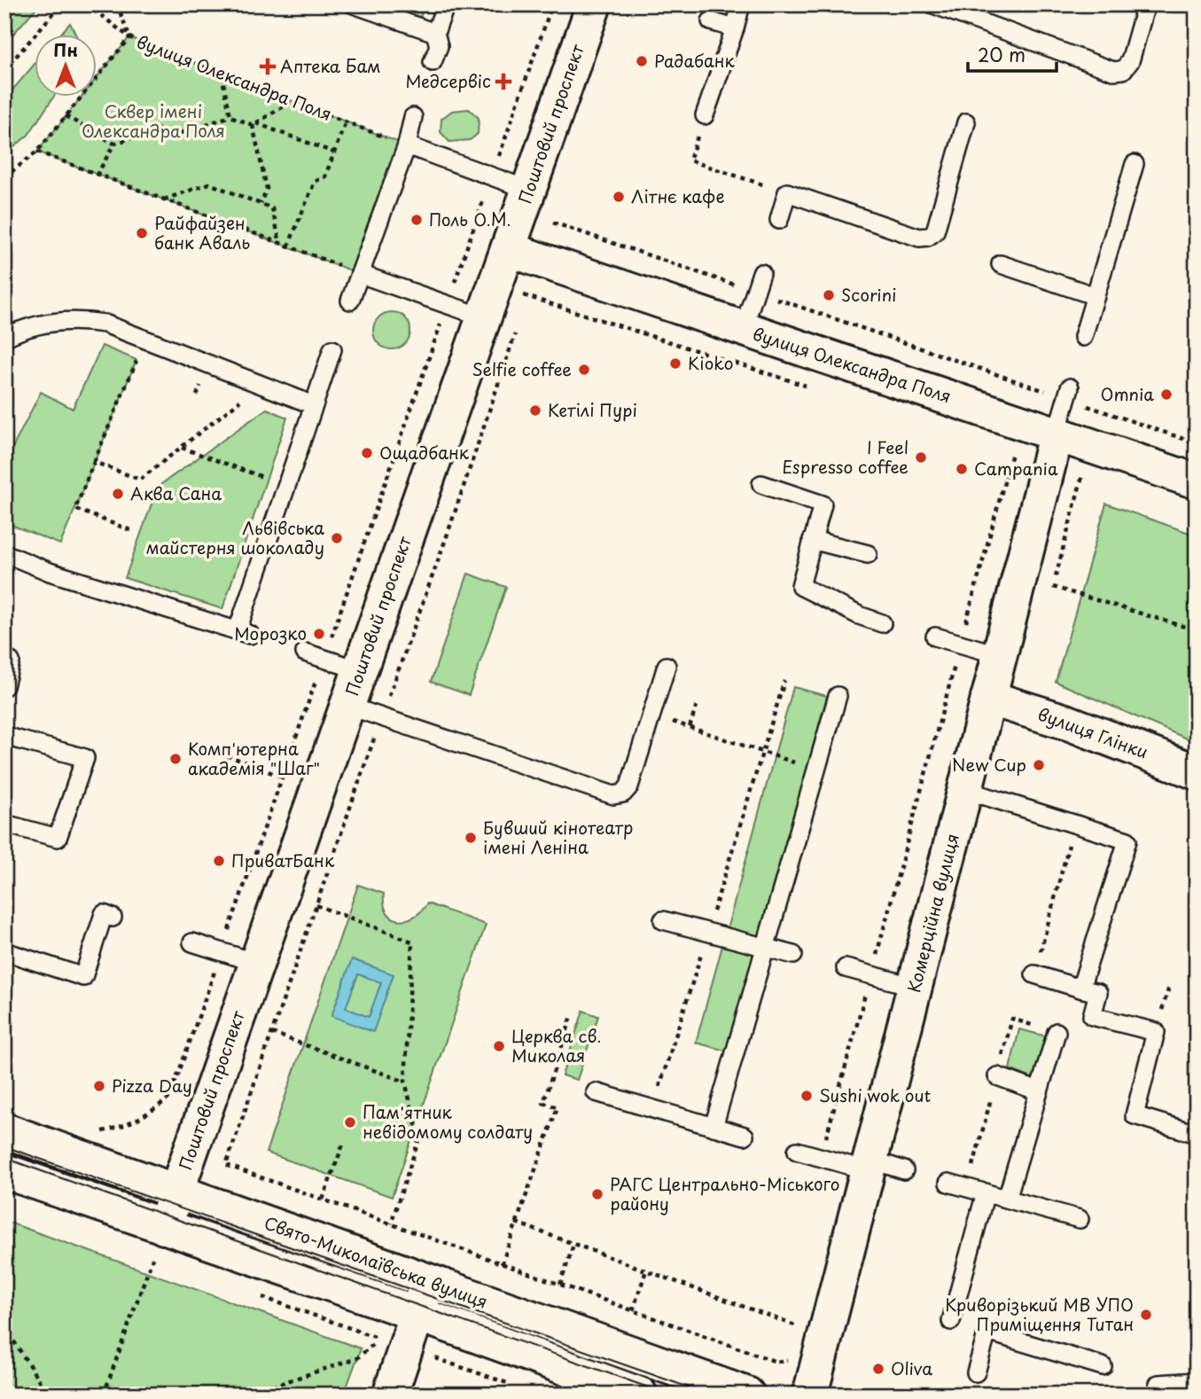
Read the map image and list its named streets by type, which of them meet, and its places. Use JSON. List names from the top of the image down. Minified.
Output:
{"streets":{"street":["вулиця Олександра Поля","Поштовий проспект","вулиця Глінки","Комерційна вулиця","Свято-Миколаївська вулиця"]},"crossings":[["вулиця Олександра Поля","Поштовий проспект"],["вулиця Олександра Поля","Комерційна вулиця"],["Поштовий проспект","Свято-Миколаївська вулиця"],["вулиця Глінки","Комерційна вулиця"]],"parks":["Сквер імені Олександра Поля"],"places":{"other":["Радабанк","Літнє кафе","Поль О.М.","Райфайзен банк Аваль","Scorini","Kioko","Selfie coffee","Omnia","Кетілі Пурі","Ощадбанк","I Feel Espresso coffee","Campania","Аква Сана","Львівська майстерня шоколаду","Морозко","Комп'ютерна академія \"Шаг\"","New Cup","Бувший кінотеатр імені Леніна","ПриватБанк","Церква св. Миколая","Pizza Day","Sushi wok out","Пам'ятник невідомому солдату","РАГС Центрально-Міського району","Криворізький МВ УПО Приміщення Титан","Oliva"],"health":["Аптека Бам","Медсервіс"]},"scale_bar":"20 m","north":"top"}
